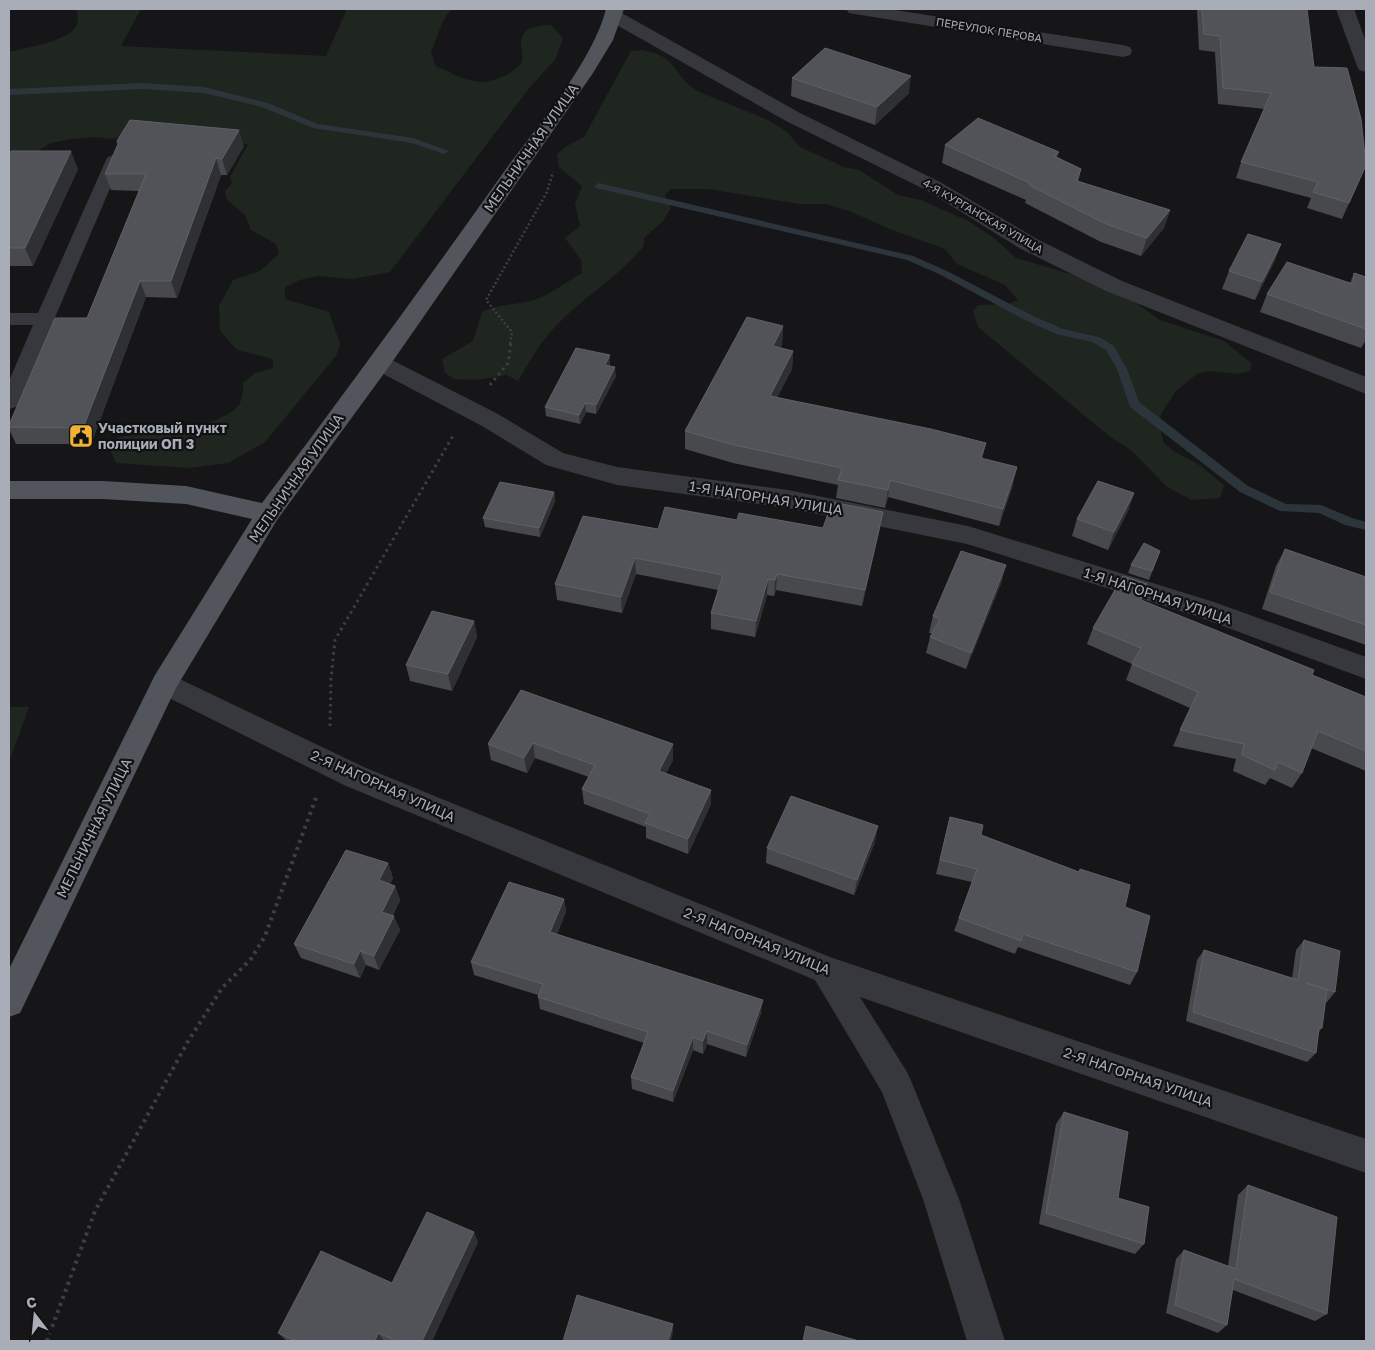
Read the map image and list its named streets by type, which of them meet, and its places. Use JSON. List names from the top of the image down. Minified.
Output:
{"streets":{"main road":["МЕЛЬНИЧНАЯ УЛИЦА"],"street":["ПЕРЕУЛОК ПЕРОВА","4-Я КУРГАНСКАЯ УЛИЦА","1-Я НАГОРНАЯ УЛИЦА","2-Я НАГОРНАЯ УЛИЦА"]},"crossings":[["МЕЛЬНИЧНАЯ УЛИЦА","4-Я КУРГАНСКАЯ УЛИЦА"],["МЕЛЬНИЧНАЯ УЛИЦА","1-Я НАГОРНАЯ УЛИЦА"],["МЕЛЬНИЧНАЯ УЛИЦА","2-Я НАГОРНАЯ УЛИЦА"]],"places":{"public building":["Участковый пункт полиции ОП 3"]},"north":"top"}
